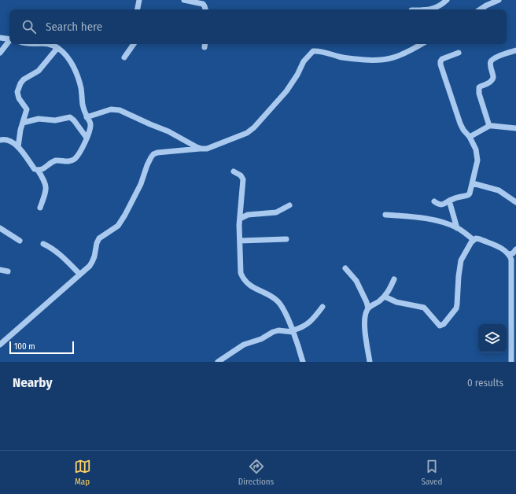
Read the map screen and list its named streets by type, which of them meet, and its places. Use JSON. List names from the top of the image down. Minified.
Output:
{"scale_bar":"100 m","page":{"search":"Search here","scale":"100 m","heading":["Nearby","0 results"],"nav":["Map","Directions","Saved"]}}
